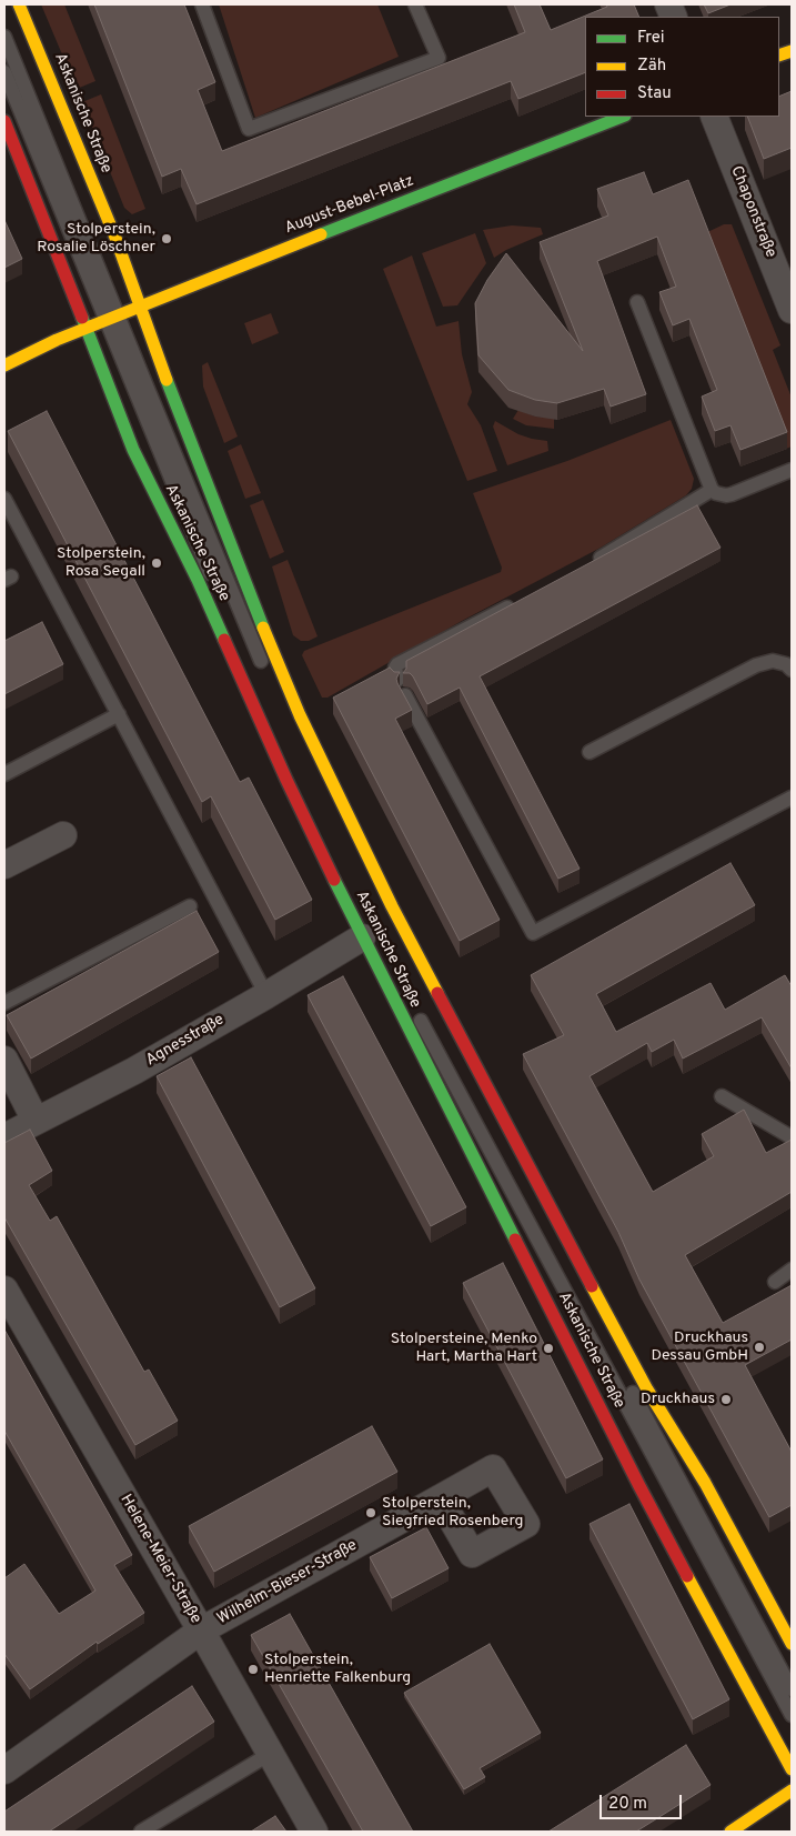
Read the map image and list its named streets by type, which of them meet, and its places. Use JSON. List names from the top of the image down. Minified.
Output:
{"streets":{"main road":["Askanische Straße","August-Bebel-Platz"],"street":["Chaponstraße","Agnesstraße","Helene-Meier-Straße","Wilhelm-Bieser-Straße"]},"crossings":[["Askanische Straße","August-Bebel-Platz"],["Askanische Straße","Agnesstraße"],["Helene-Meier-Straße","Wilhelm-Bieser-Straße"]],"places":["Stolperstein, Rosalie Löschner","Stolperstein, Rosa Segall","Druckhaus Dessau GmbH","Stolpersteine, Menko Hart, Martha Hart","Druckhaus","Stolperstein, Siegfried Rosenberg","Stolperstein, Henriette Falkenburg"],"legend":["Frei","Zäh","Stau"],"scale_bar":"20 m"}
